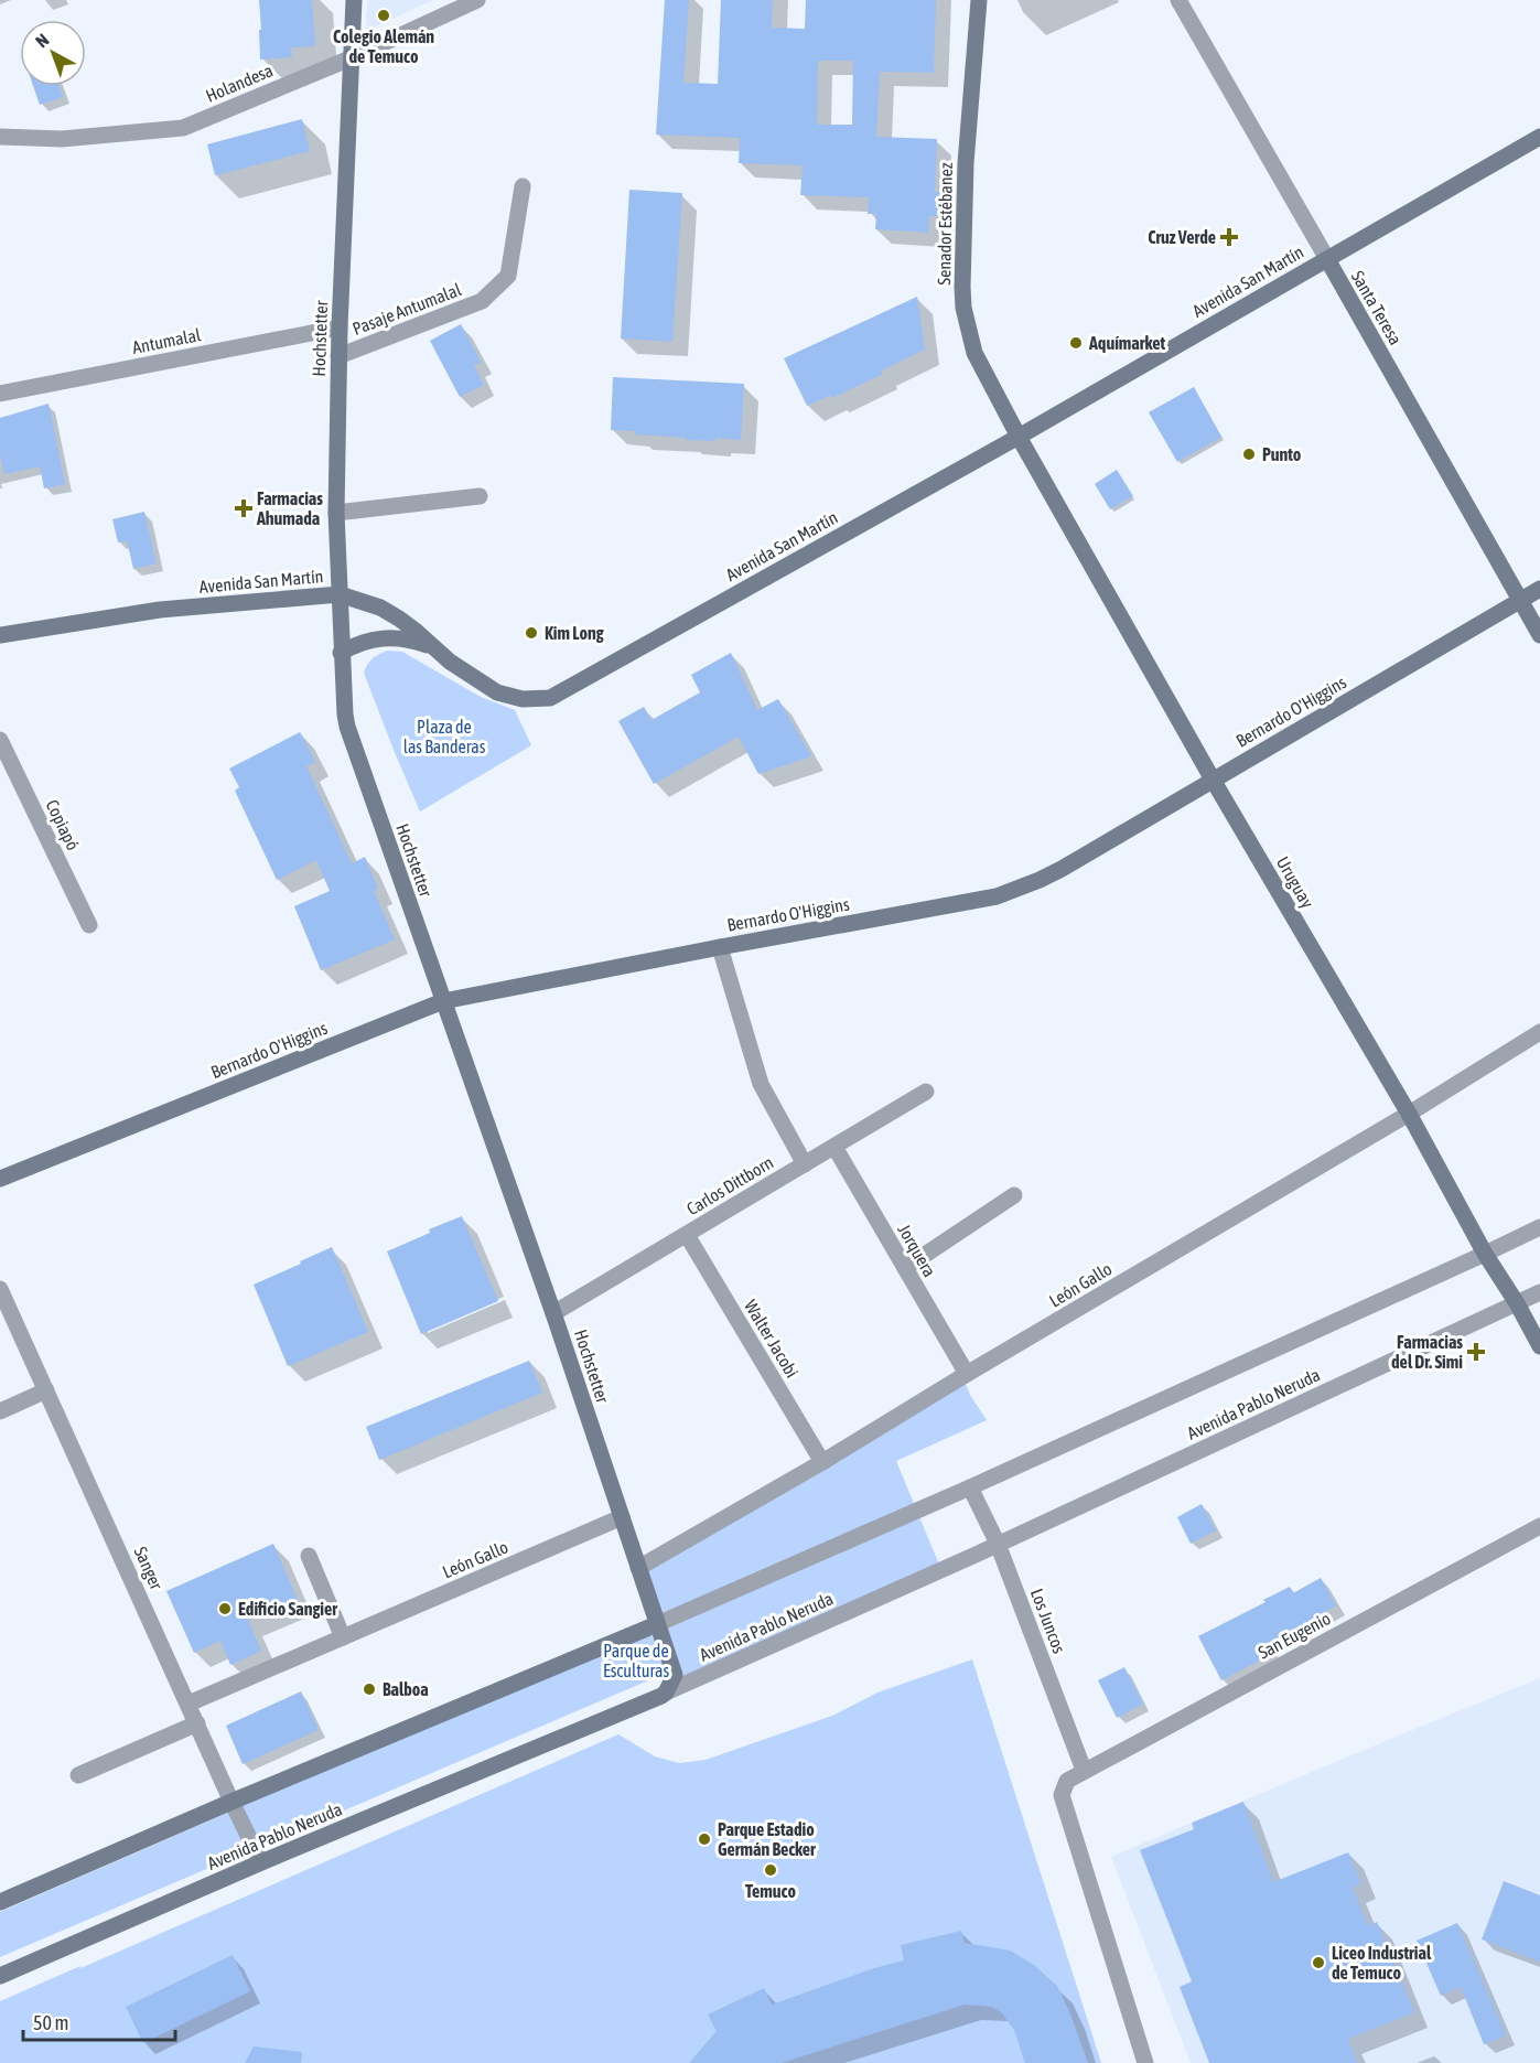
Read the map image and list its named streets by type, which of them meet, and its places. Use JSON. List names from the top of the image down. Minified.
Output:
{"streets":{"main road":["Senador Estébanez","Avenida San Martín","Santa Teresa","Hochstetter","Bernardo O'Higgins","Uruguay","Avenida Pablo Neruda"],"street":["Holandesa","Pasaje Antumalal","Antumalal","Copiapó","Carlos Dittborn","Jorquera","León Gallo","Walter Jacobi","Sanger","Los Juncos","San Eugenio"]},"crossings":[["Holandesa","Hochstetter"],["Senador Estébanez","Avenida San Martín"],["Senador Estébanez","Uruguay"],["Avenida San Martín","Santa Teresa"],["Avenida San Martín","Hochstetter"],["Avenida San Martín","Uruguay"],["Santa Teresa","Bernardo O'Higgins"],["Pasaje Antumalal","Hochstetter"],["Hochstetter","Antumalal"],["Hochstetter","Bernardo O'Higgins"],["Hochstetter","Carlos Dittborn"],["Hochstetter","León Gallo"],["Hochstetter","Avenida Pablo Neruda"],["Bernardo O'Higgins","Uruguay"],["Uruguay","León Gallo"],["Uruguay","Avenida Pablo Neruda"],["Carlos Dittborn","Jorquera"],["Carlos Dittborn","Walter Jacobi"],["Jorquera","León Gallo"],["León Gallo","Walter Jacobi"],["León Gallo","Sanger"],["Avenida Pablo Neruda","Sanger"],["Avenida Pablo Neruda","Los Juncos"],["Los Juncos","San Eugenio"]],"parks":["Plaza de las Banderas","Parque de Esculturas"],"places":{"other":["Colegio Alemán de Temuco","Aquímarket","Punto","Kim Long","Edificio Sangier","Balboa","Parque Estadio Germán Becker","Temuco","Liceo Industrial de Temuco"],"health":["Cruz Verde","Farmacias Ahumada","Farmacias del Dr. Simi"]},"scale_bar":"50 m","north":"top left"}
